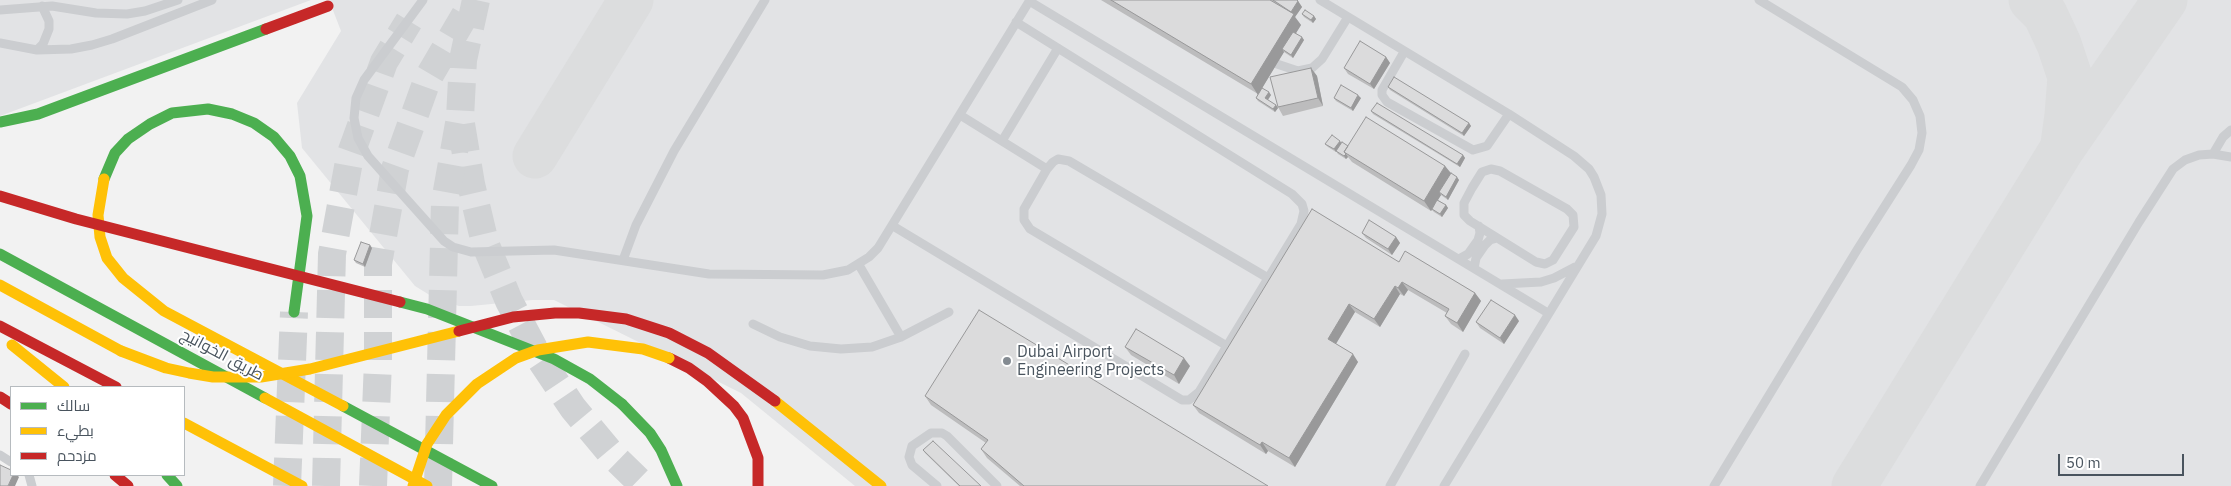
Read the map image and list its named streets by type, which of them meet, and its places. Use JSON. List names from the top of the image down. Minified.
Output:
{"streets":{"main road":["طريق الخوانيج"]},"places":["Dubai Airport Engineering Projects"],"legend":["سالك","بطيء","مزدحم"],"scale_bar":"50 m"}
